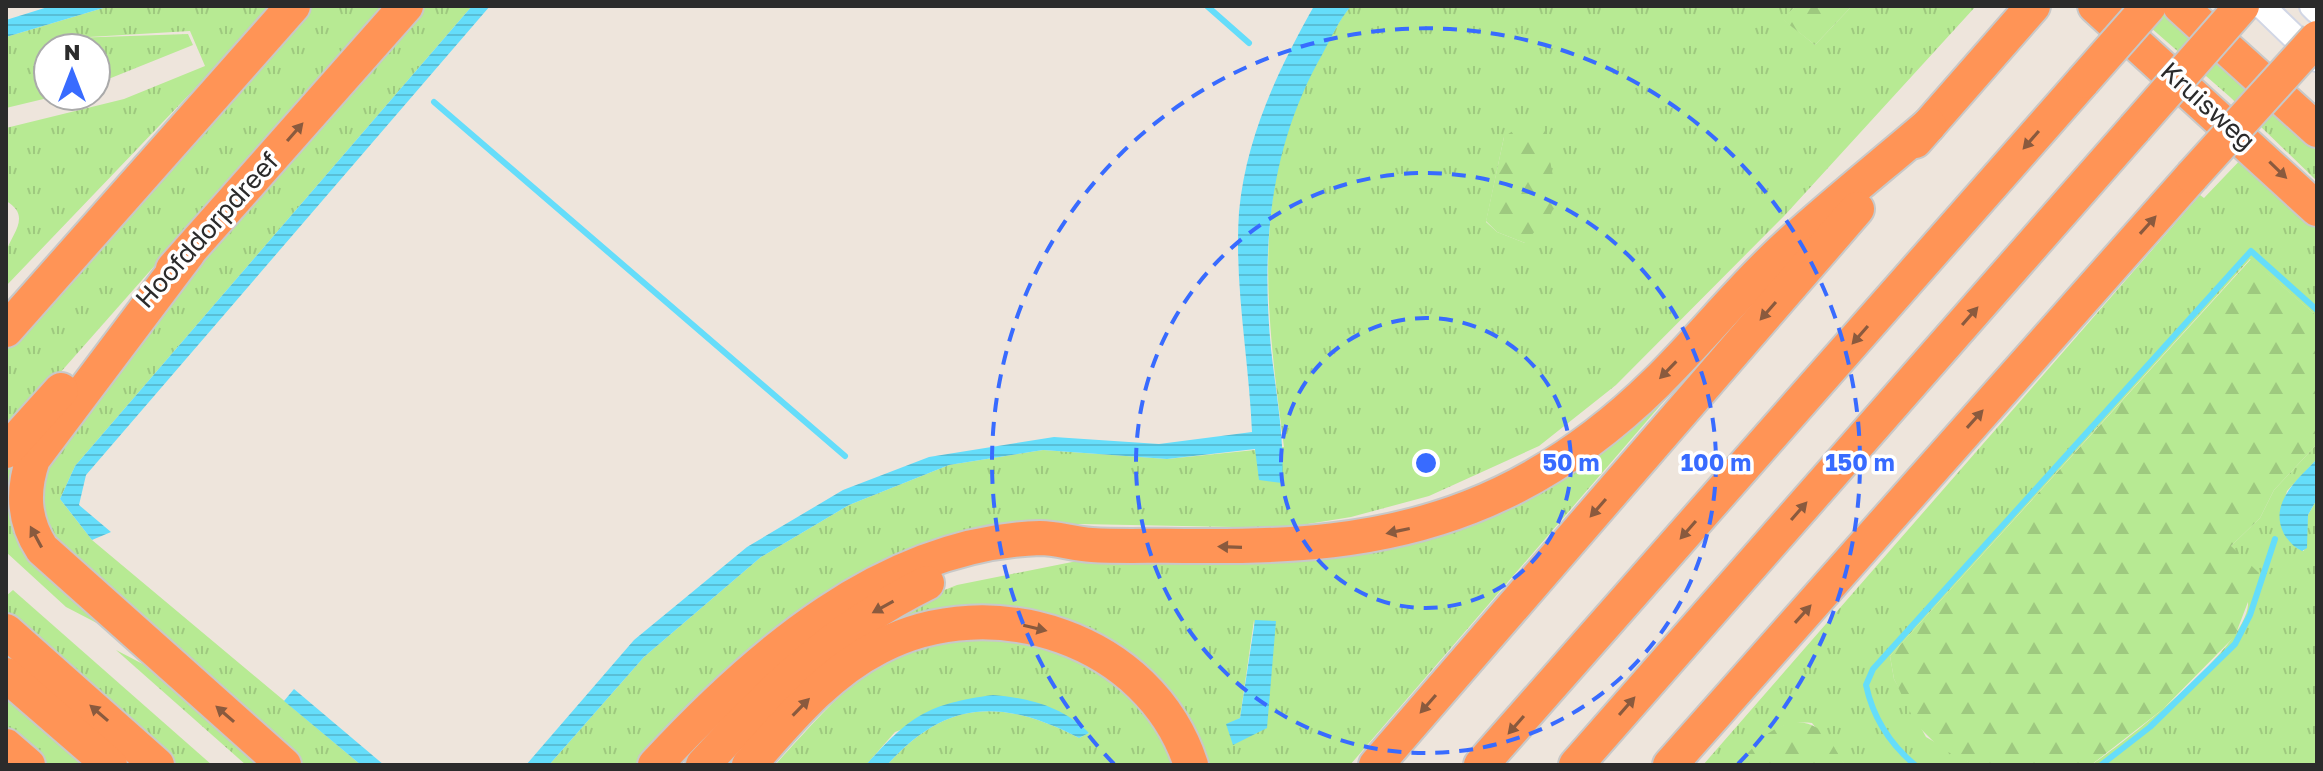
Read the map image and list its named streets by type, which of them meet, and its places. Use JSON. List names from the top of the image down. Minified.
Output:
{"streets":{"highway":["Kruisweg","Hoofddorpdreef"]},"north":"top","rings":["50 m","100 m","150 m"]}
